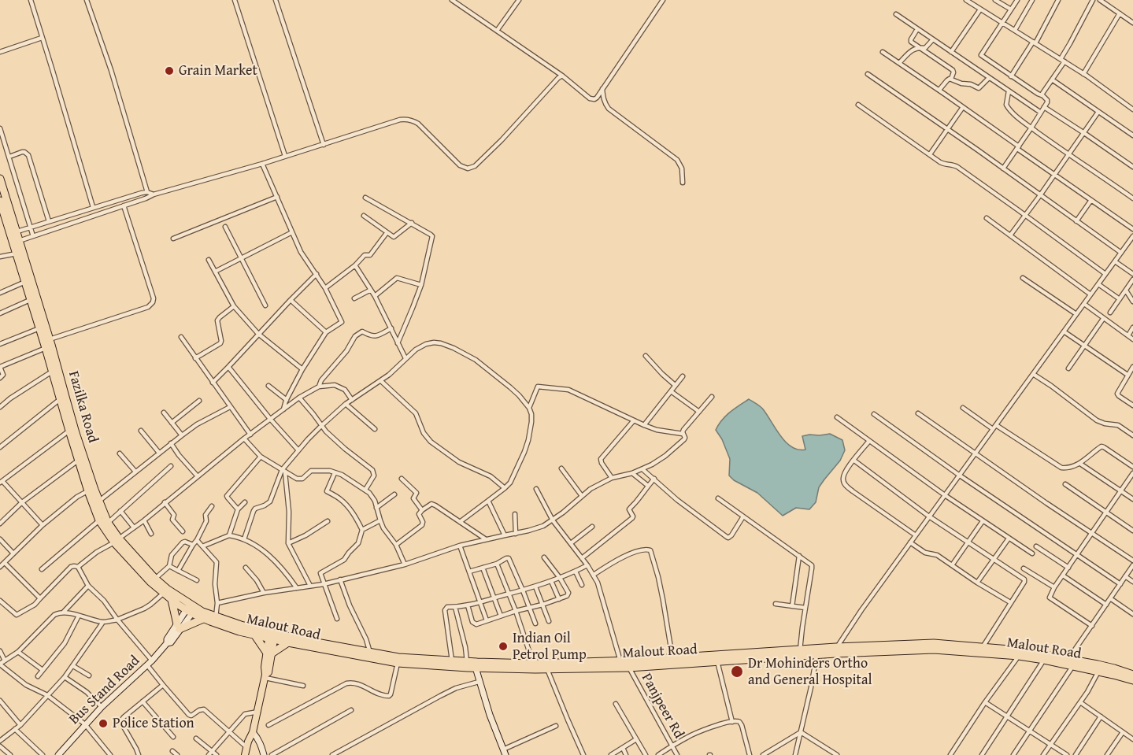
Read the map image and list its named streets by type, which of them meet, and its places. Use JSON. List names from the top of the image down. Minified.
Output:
{"streets":{"highway":["Fazilka Road","Malout Road"],"main road":["Bus Stand Road"],"street":["Panjpeer Rd"]},"crossings":[["Fazilka Road","Malout Road"],["Fazilka Road","Bus Stand Road"],["Malout Road","Bus Stand Road"],["Malout Road","Panjpeer Rd"]],"places":["Grain Market","Indian Oil Petrol Pump","Dr Mohinders Ortho and General Hospital","Police Station"]}
